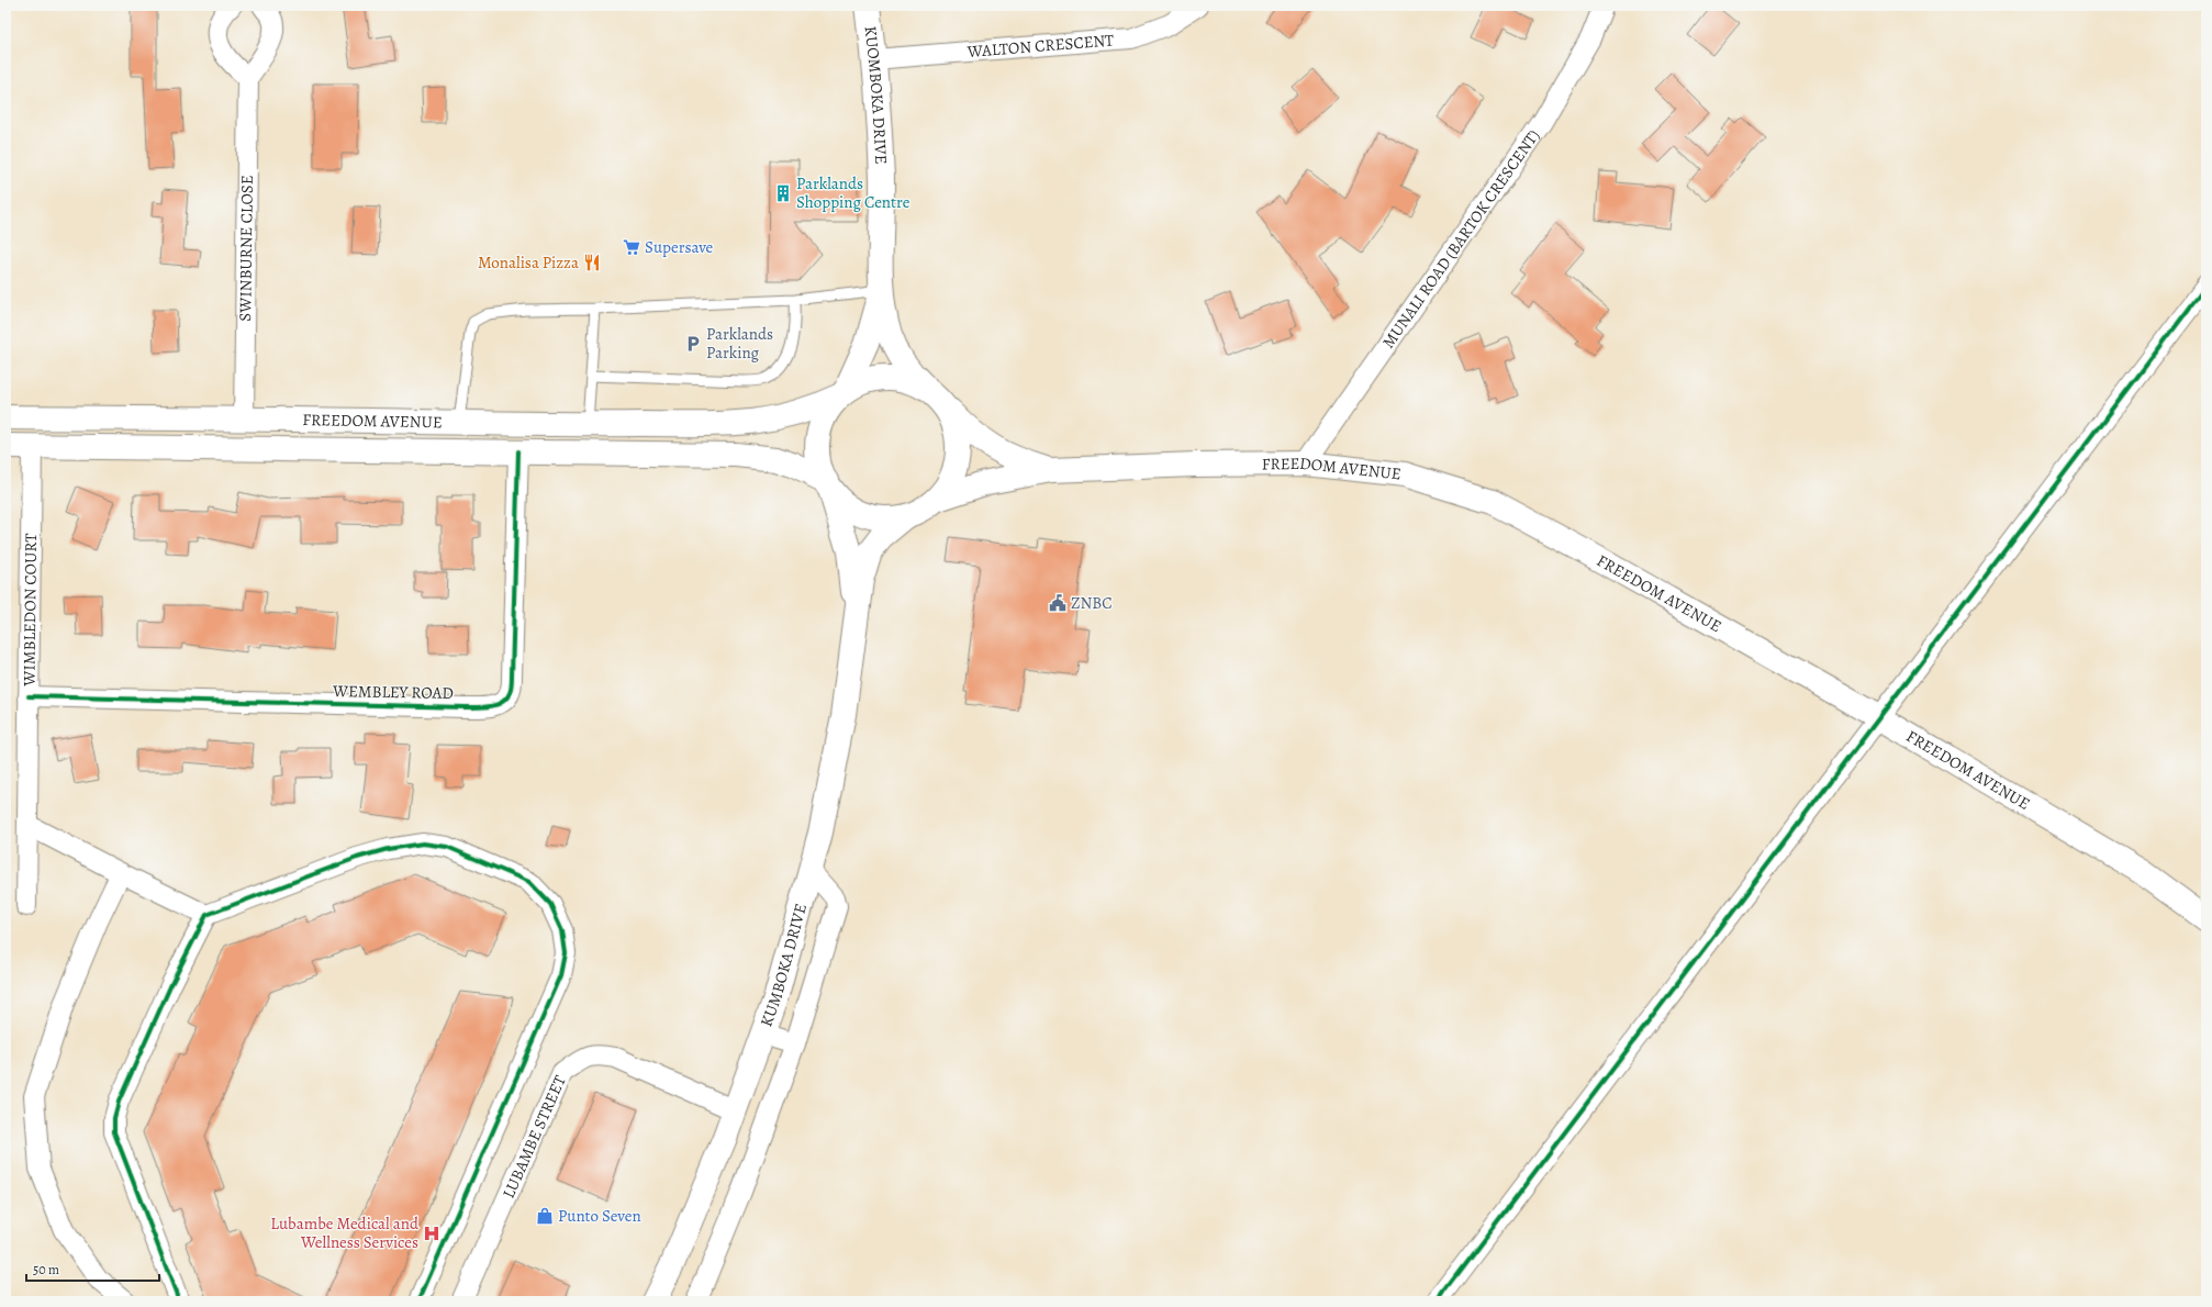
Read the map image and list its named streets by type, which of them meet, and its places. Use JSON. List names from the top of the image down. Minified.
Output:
{"streets":{"main road":["KUOMBOKA DRIVE","FREEDOM AVENUE","KUMBOKA DRIVE"],"street":["WALTON CRESCENT","MUNALI ROAD (BARTOK CRESCENT)","SWINBURNE CLOSE","WIMBLEDON COURT","WEMBLEY ROAD","LUBAMBE STREET"]},"crossings":[["WALTON CRESCENT","KUOMBOKA DRIVE"],["MUNALI ROAD (BARTOK CRESCENT)","FREEDOM AVENUE"],["SWINBURNE CLOSE","FREEDOM AVENUE"],["FREEDOM AVENUE","WIMBLEDON COURT"],["FREEDOM AVENUE","WEMBLEY ROAD"],["FREEDOM AVENUE","KUMBOKA DRIVE"],["WIMBLEDON COURT","WEMBLEY ROAD"],["KUMBOKA DRIVE","LUBAMBE STREET"]],"places":{"building":["Parklands Shopping Centre"],"supermarket":["Supersave"],"restaurant":["Monalisa Pizza"],"parking":["Parklands Parking"],"public building":["ZNBC"],"shop":["Punto Seven"],"hospital":["Lubambe Medical and Wellness Services"]},"scale_bar":"50 m"}
